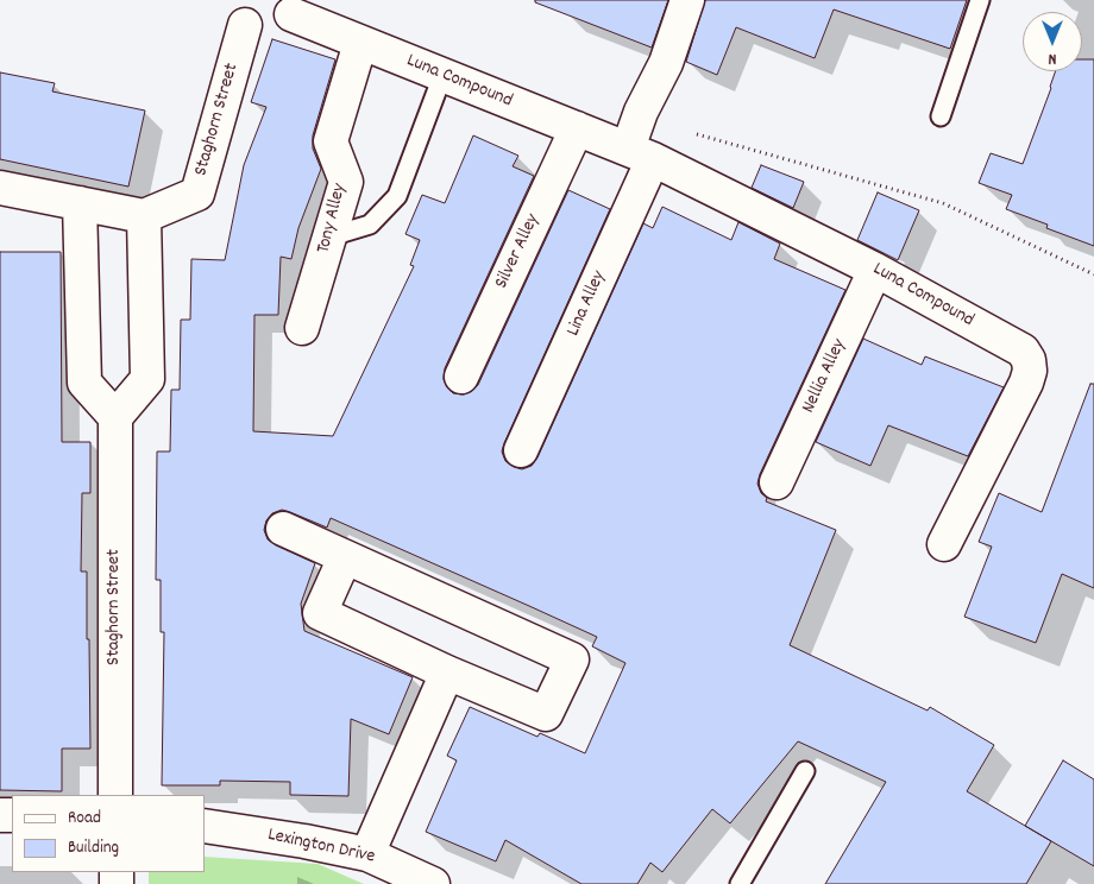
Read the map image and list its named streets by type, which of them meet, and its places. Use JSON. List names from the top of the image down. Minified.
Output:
{"streets":{"street":["Luna Compound","Staghorn Street","Tony Alley","Silver Alley","Lina Alley","Nellia Alley","Lexington Drive"]},"crossings":[["Luna Compound","Tony Alley"],["Luna Compound","Silver Alley"],["Luna Compound","Lina Alley"],["Luna Compound","Nellia Alley"]],"legend":["Road","Building"],"north":"bottom"}
